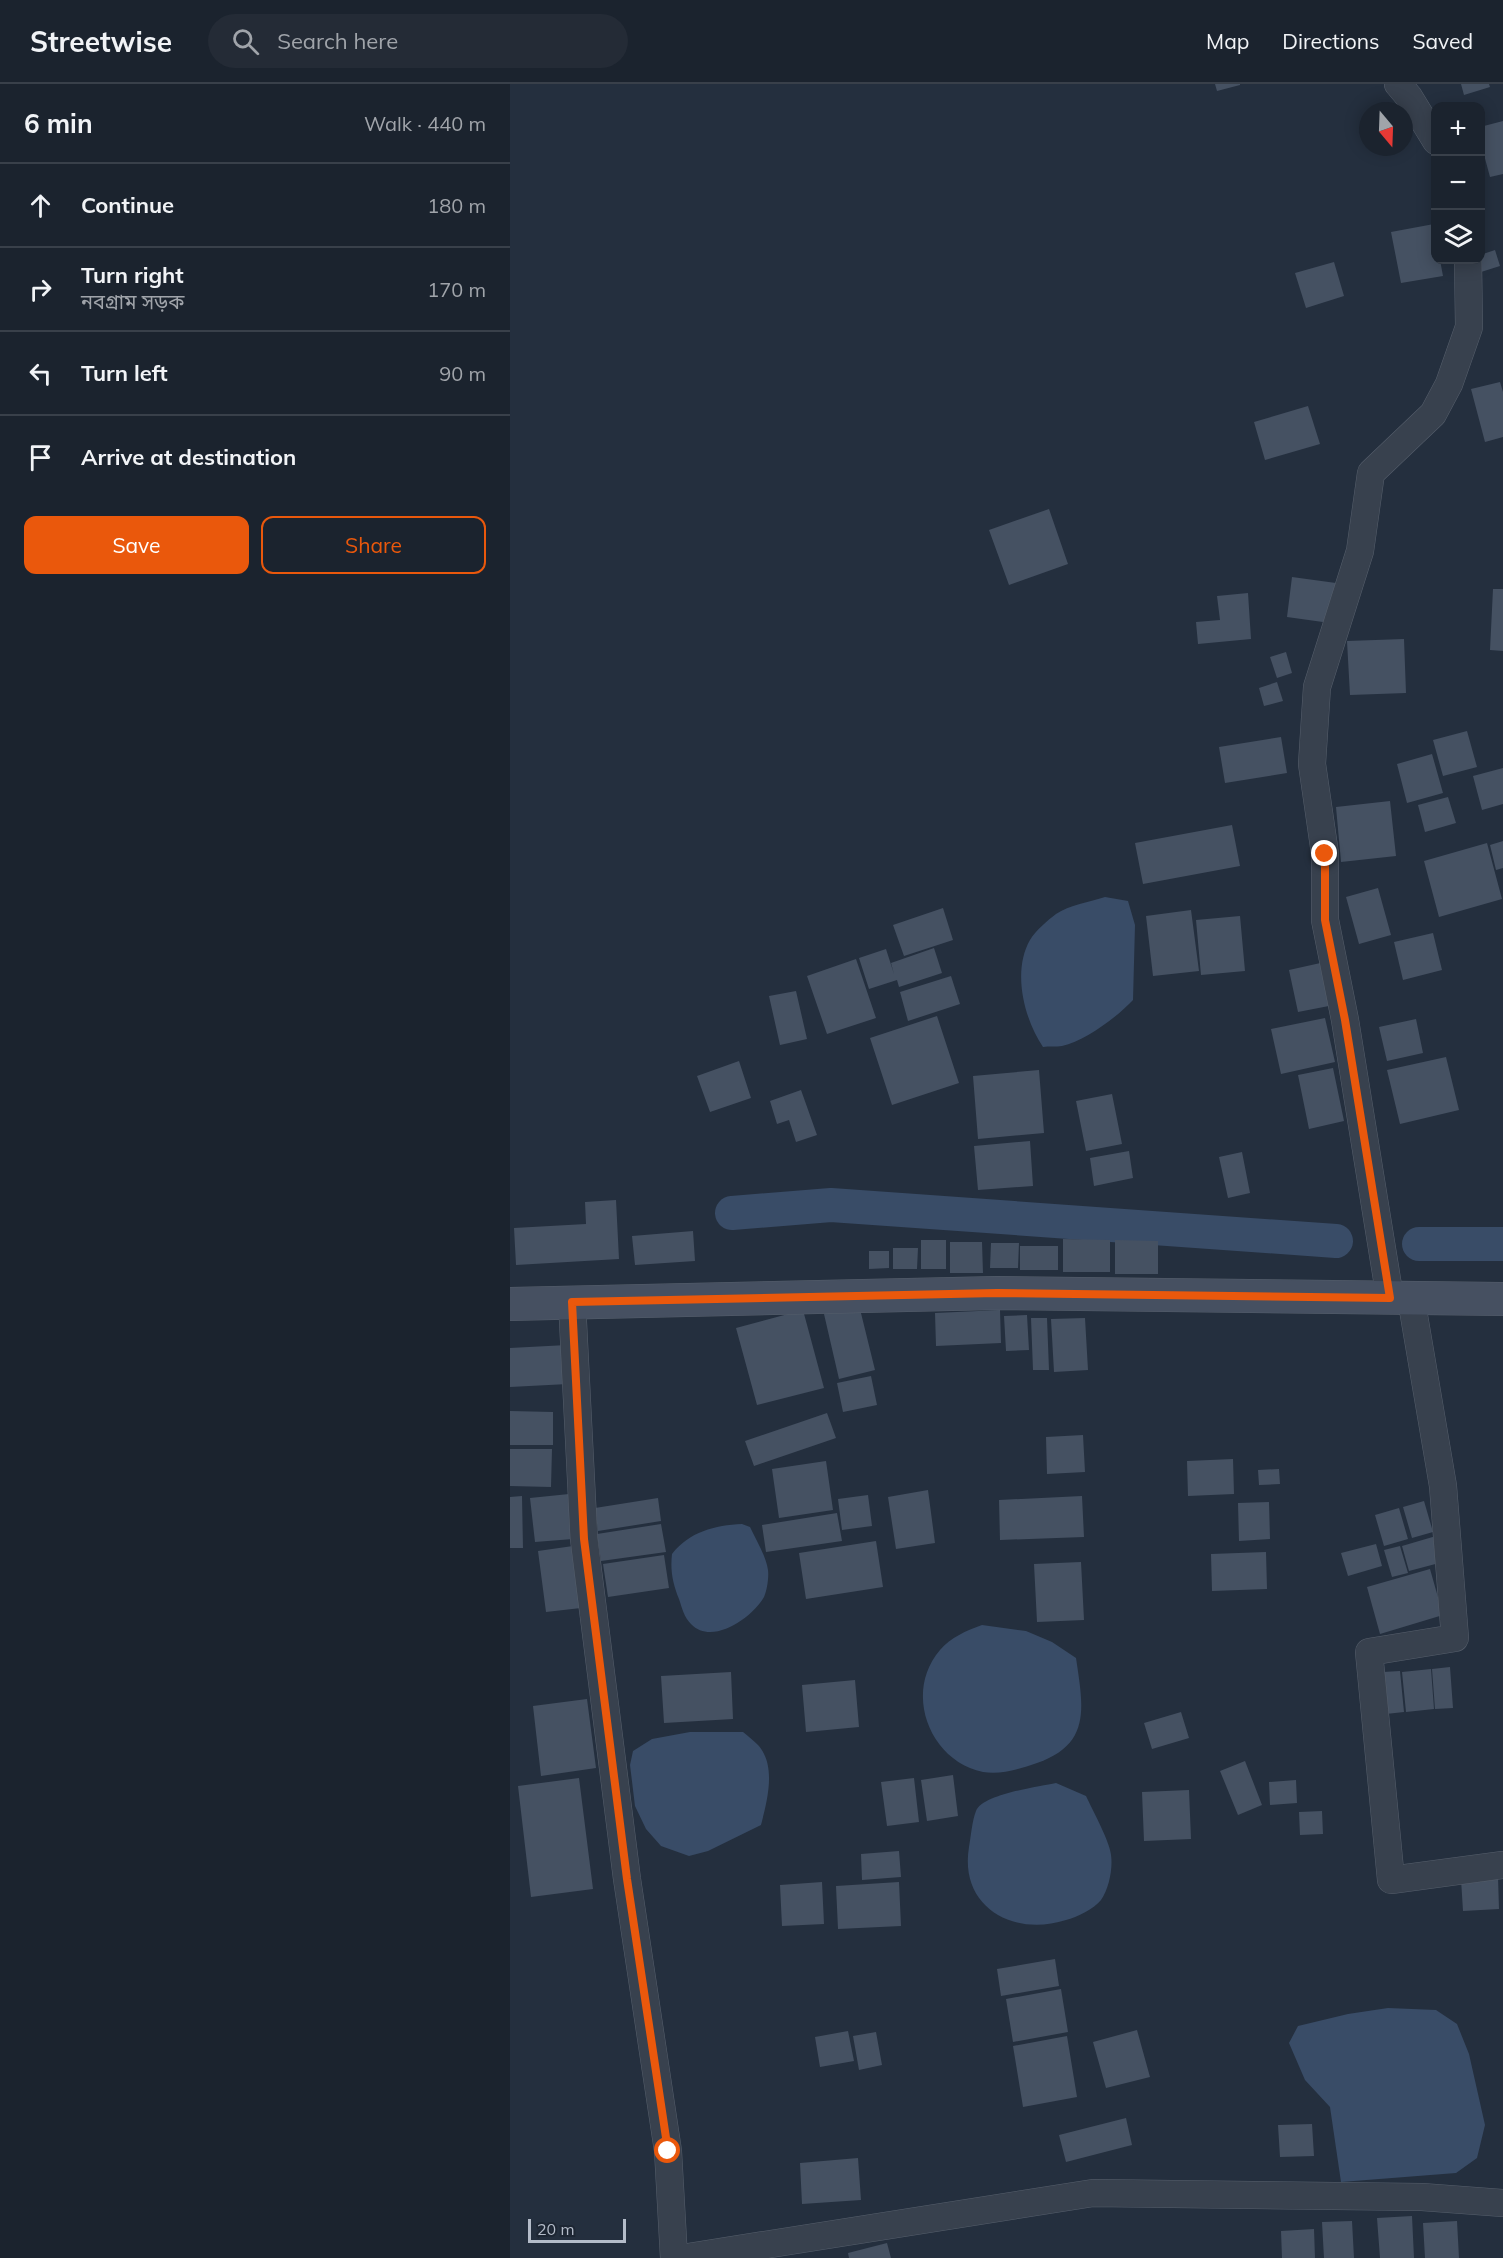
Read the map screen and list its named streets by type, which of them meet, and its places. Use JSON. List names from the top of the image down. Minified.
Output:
{"scale_bar":"20 m","north":"bottom","page":{"header":"Streetwise","search":"Search here","nav":["Map","Directions","Saved"],"heading":["6 min","Walk · 440 m"],"map_buttons":["+","−"],"list":[["Continue","180 m"],["Turn right","নবগ্রাম সড়ক","170 m"],["Turn left","90 m"],"Arrive at destination"],"buttons":["Save","Share"],"scale":"20 m"}}
